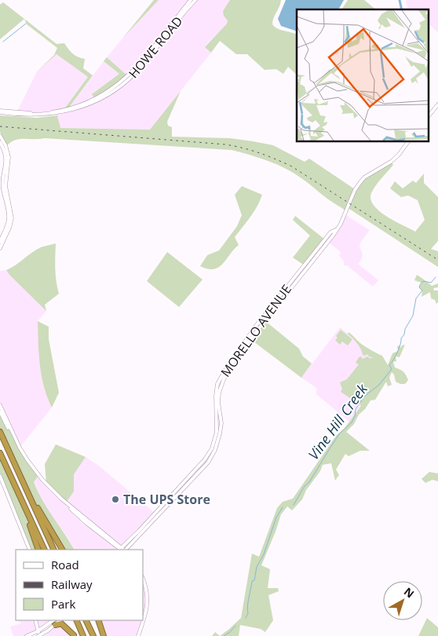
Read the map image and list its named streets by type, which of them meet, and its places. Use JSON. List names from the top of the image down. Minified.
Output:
{"streets":{"street":["HOWE ROAD","MORELLO AVENUE"]},"water":["Vine Hill Creek"],"places":["The UPS Store"],"legend":["Road","Railway","Park"],"north":"top right"}
